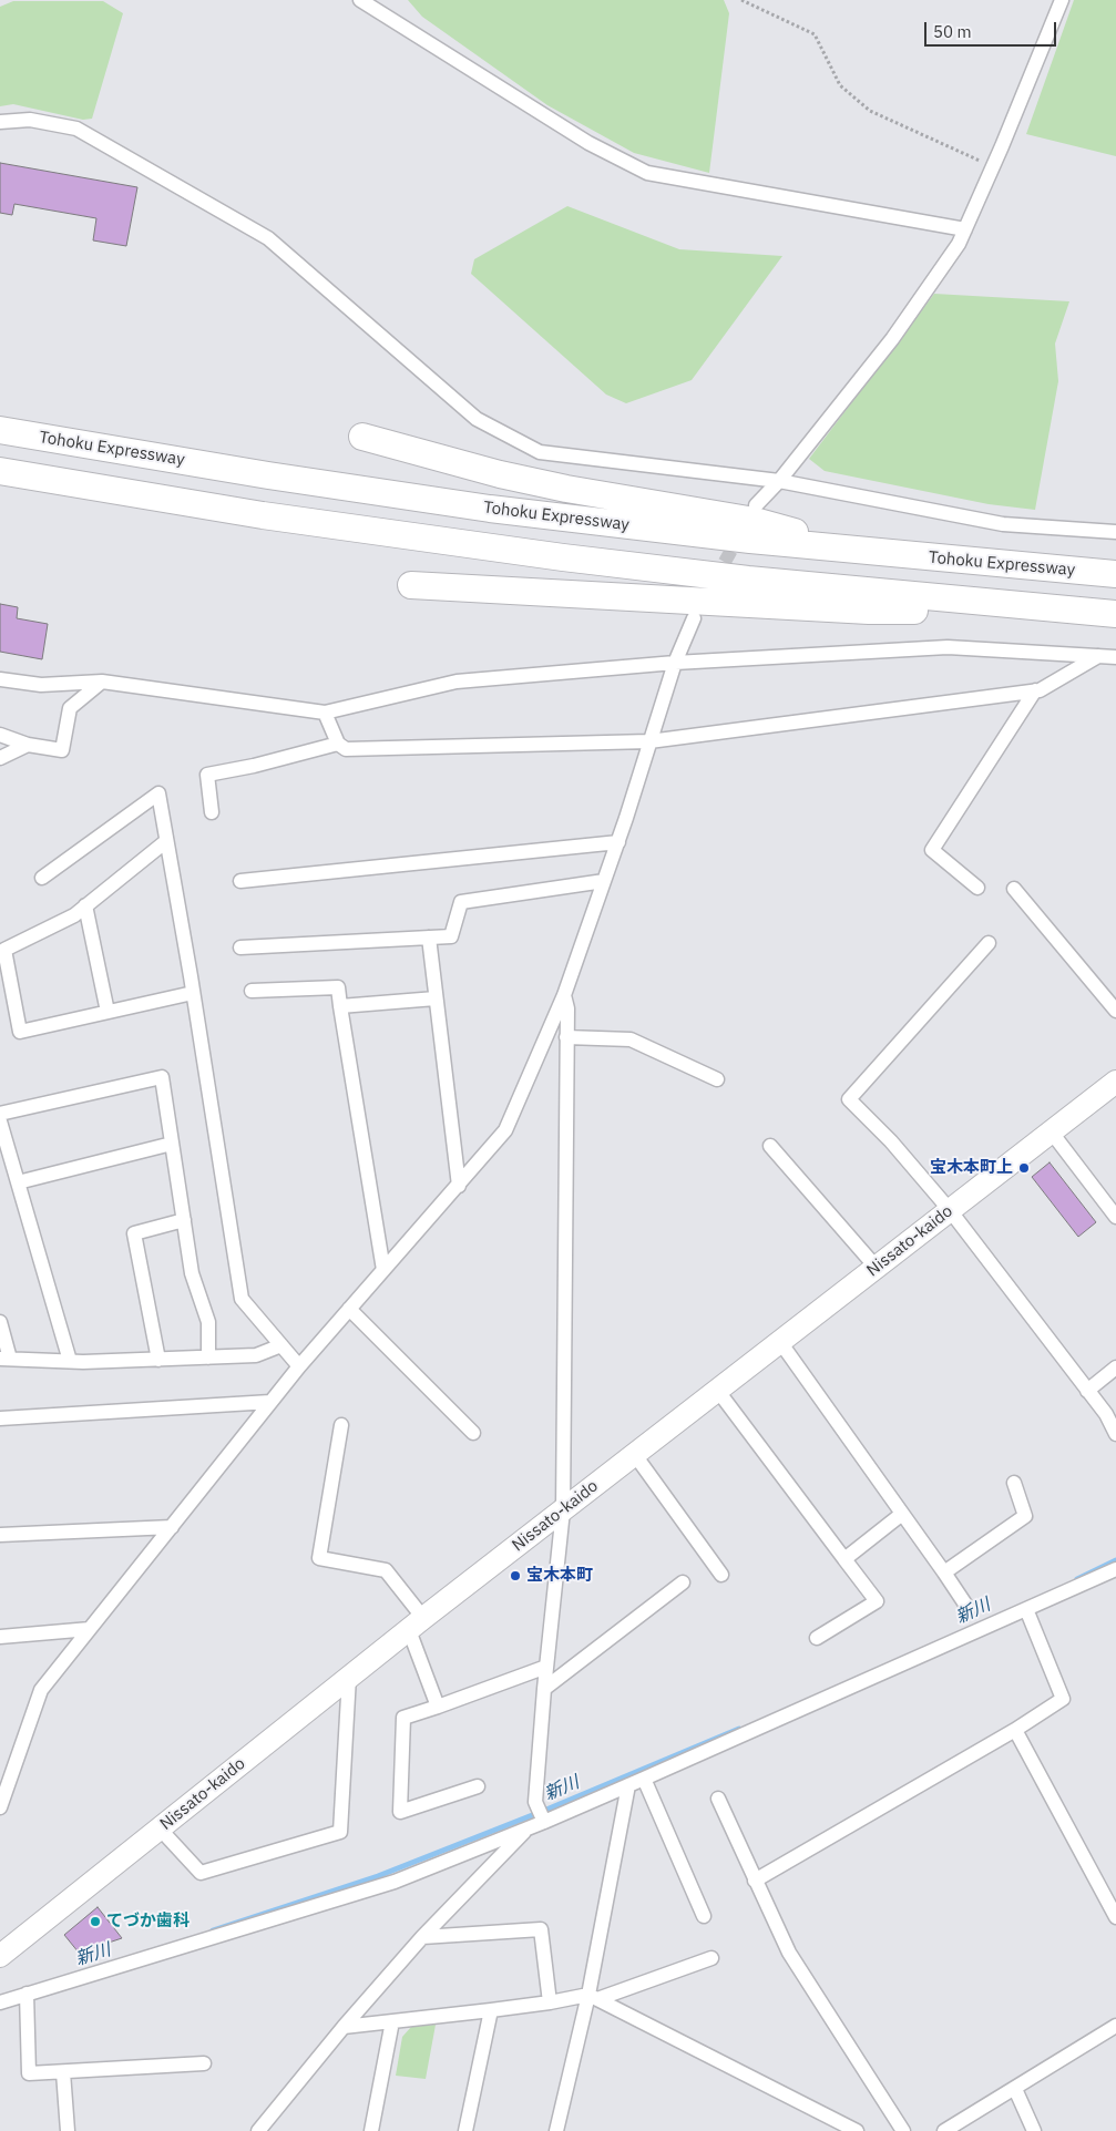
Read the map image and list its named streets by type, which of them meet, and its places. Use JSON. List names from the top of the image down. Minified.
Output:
{"streets":{"highway":["Tohoku Expressway"],"main road":["Nissato-kaido"]},"water":["新川"],"places":["宝木本町上","宝木本町","てづか歯科"],"scale_bar":"50 m"}
